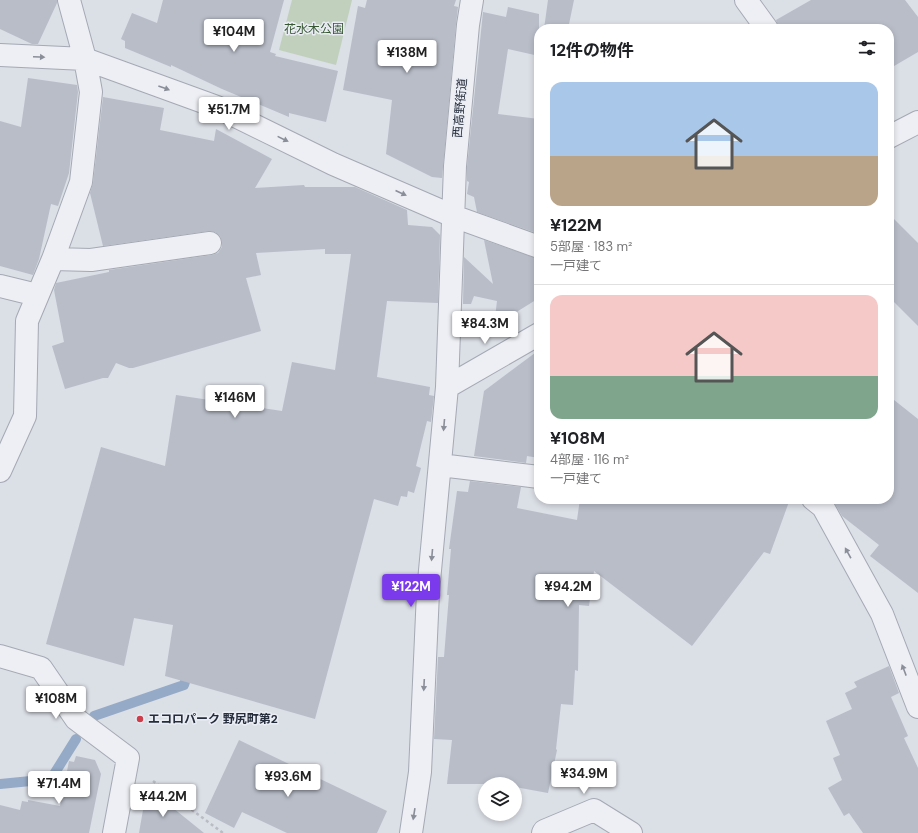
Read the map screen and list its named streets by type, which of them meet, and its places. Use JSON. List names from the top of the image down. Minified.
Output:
{"streets":{"street":["西高野街道"]},"one_way":["西高野街道"],"parks":["花水木公園"],"places":["エコロパーク 野尻町第2"],"page":{"price":["¥104M","¥138M","¥51.7M","¥84.3M","¥146M","¥122M","¥94.2M","¥108M","¥34.9M","¥93.6M","¥71.4M","¥44.2M"],"heading":"12件の物件","list":[{"name":"¥122M","note":"5部屋 · 183 m² · 一戸建て"},{"name":"¥108M","note":"4部屋 · 116 m² · 一戸建て"}]}}
